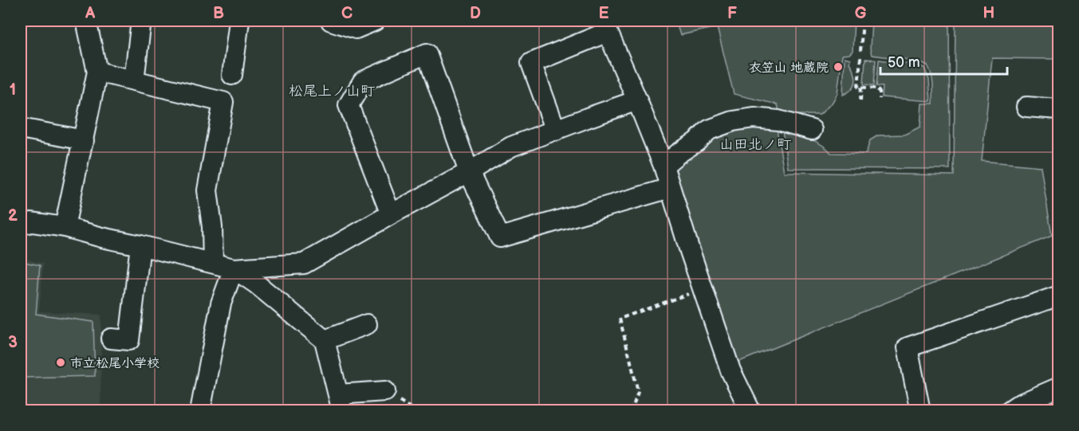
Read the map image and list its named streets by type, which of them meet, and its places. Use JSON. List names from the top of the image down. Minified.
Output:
{"districts":["松尾上ノ山町","山田北ノ町"],"places":["衣笠山 地蔵院","市立松尾小学校"],"scale_bar":"50 m","grid":{"columns":["A","B","C","D","E","F","G","H"],"rows":["1","2","3"]}}
